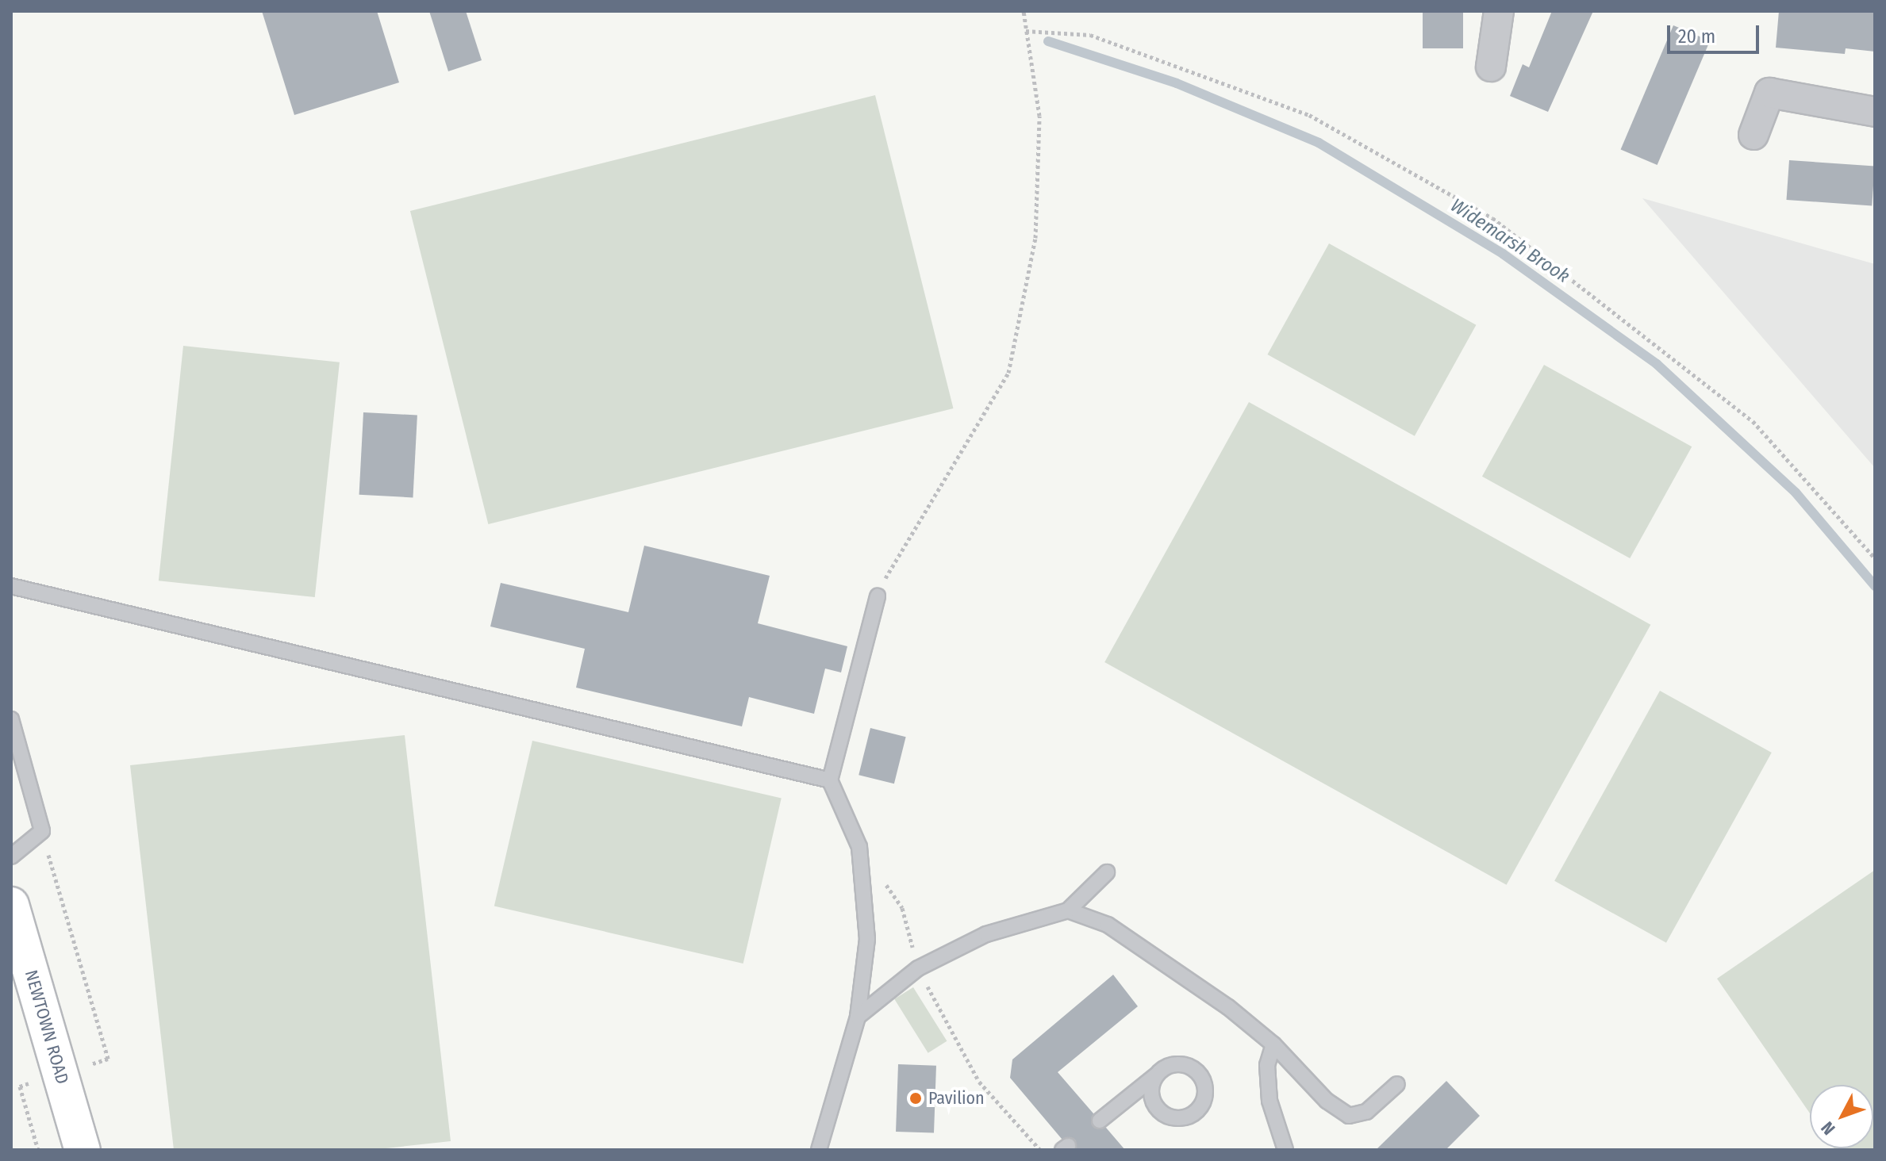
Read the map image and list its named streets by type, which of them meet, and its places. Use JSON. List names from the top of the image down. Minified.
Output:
{"streets":{"highway":["NEWTOWN ROAD"]},"water":["Widemarsh Brook"],"places":["Pavilion"],"scale_bar":"20 m","north":"bottom left"}
